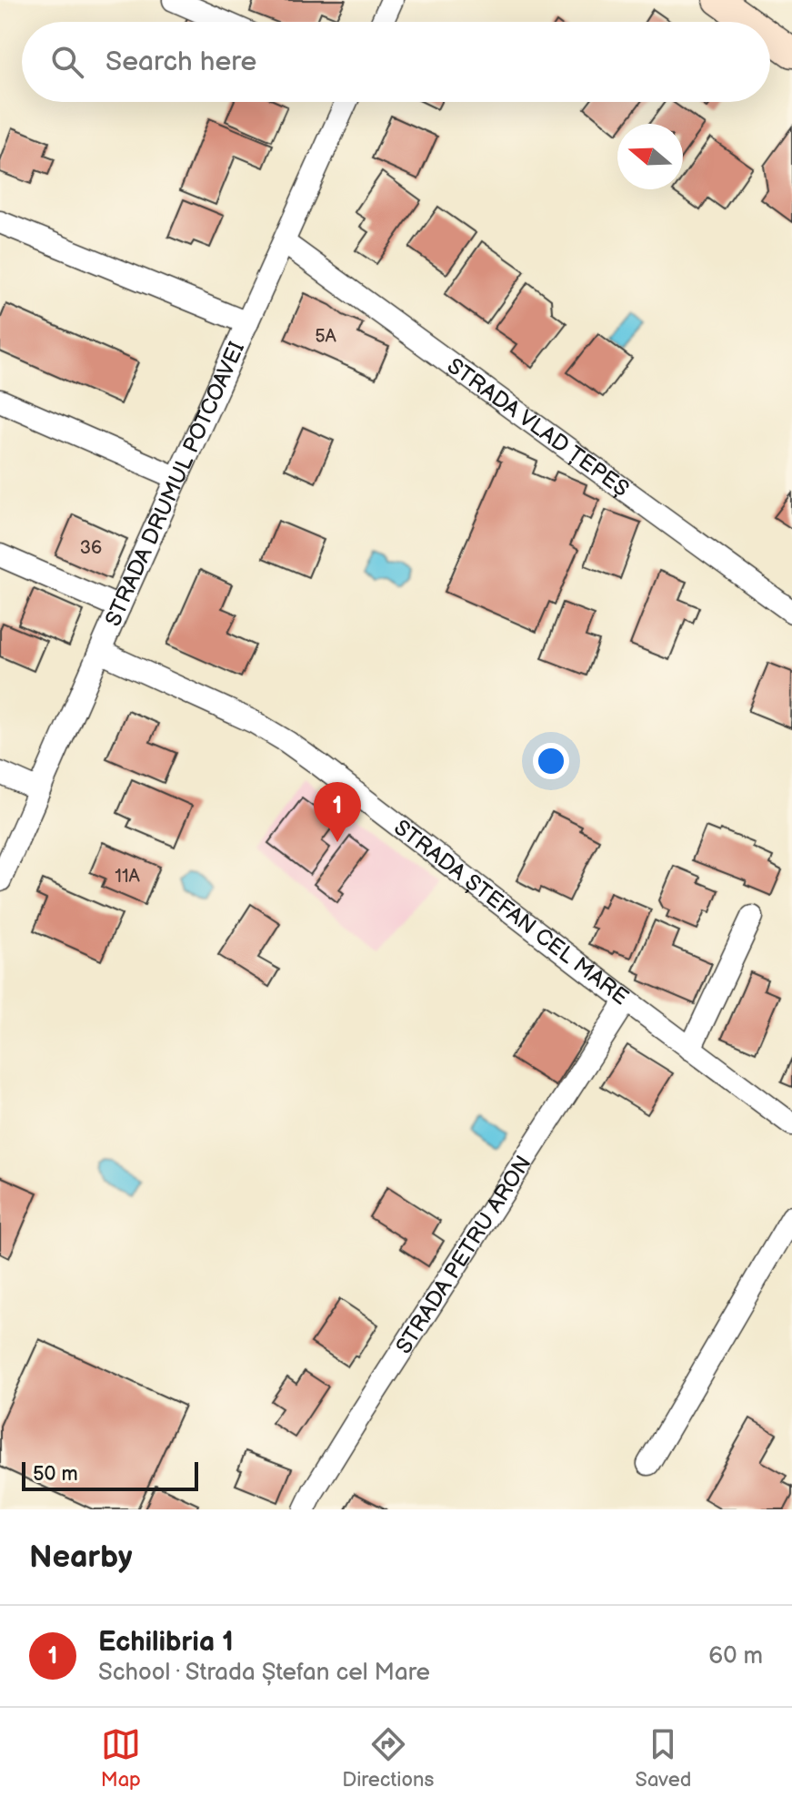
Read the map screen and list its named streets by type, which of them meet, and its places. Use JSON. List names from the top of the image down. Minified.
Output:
{"streets":{"street":["STRADA VLAD ȚEPEȘ","STRADA DRUMUL POTCOAVEI","STRADA ȘTEFAN CEL MARE","STRADA PETRU ARON"]},"crossings":[["STRADA VLAD ȚEPEȘ","STRADA DRUMUL POTCOAVEI"],["STRADA DRUMUL POTCOAVEI","STRADA ȘTEFAN CEL MARE"],["STRADA ȘTEFAN CEL MARE","STRADA PETRU ARON"]],"house_numbers":["5A","36","11A"],"scale_bar":"50 m","north":"left","page":{"search":"Search here","pins":"1","scale":"50 m","heading":"Nearby","list":[{"mark":"1","name":"Echilibria 1","note":"School · Strada Ștefan cel Mare","value":"60 m"}],"nav":["Map","Directions","Saved"]}}
